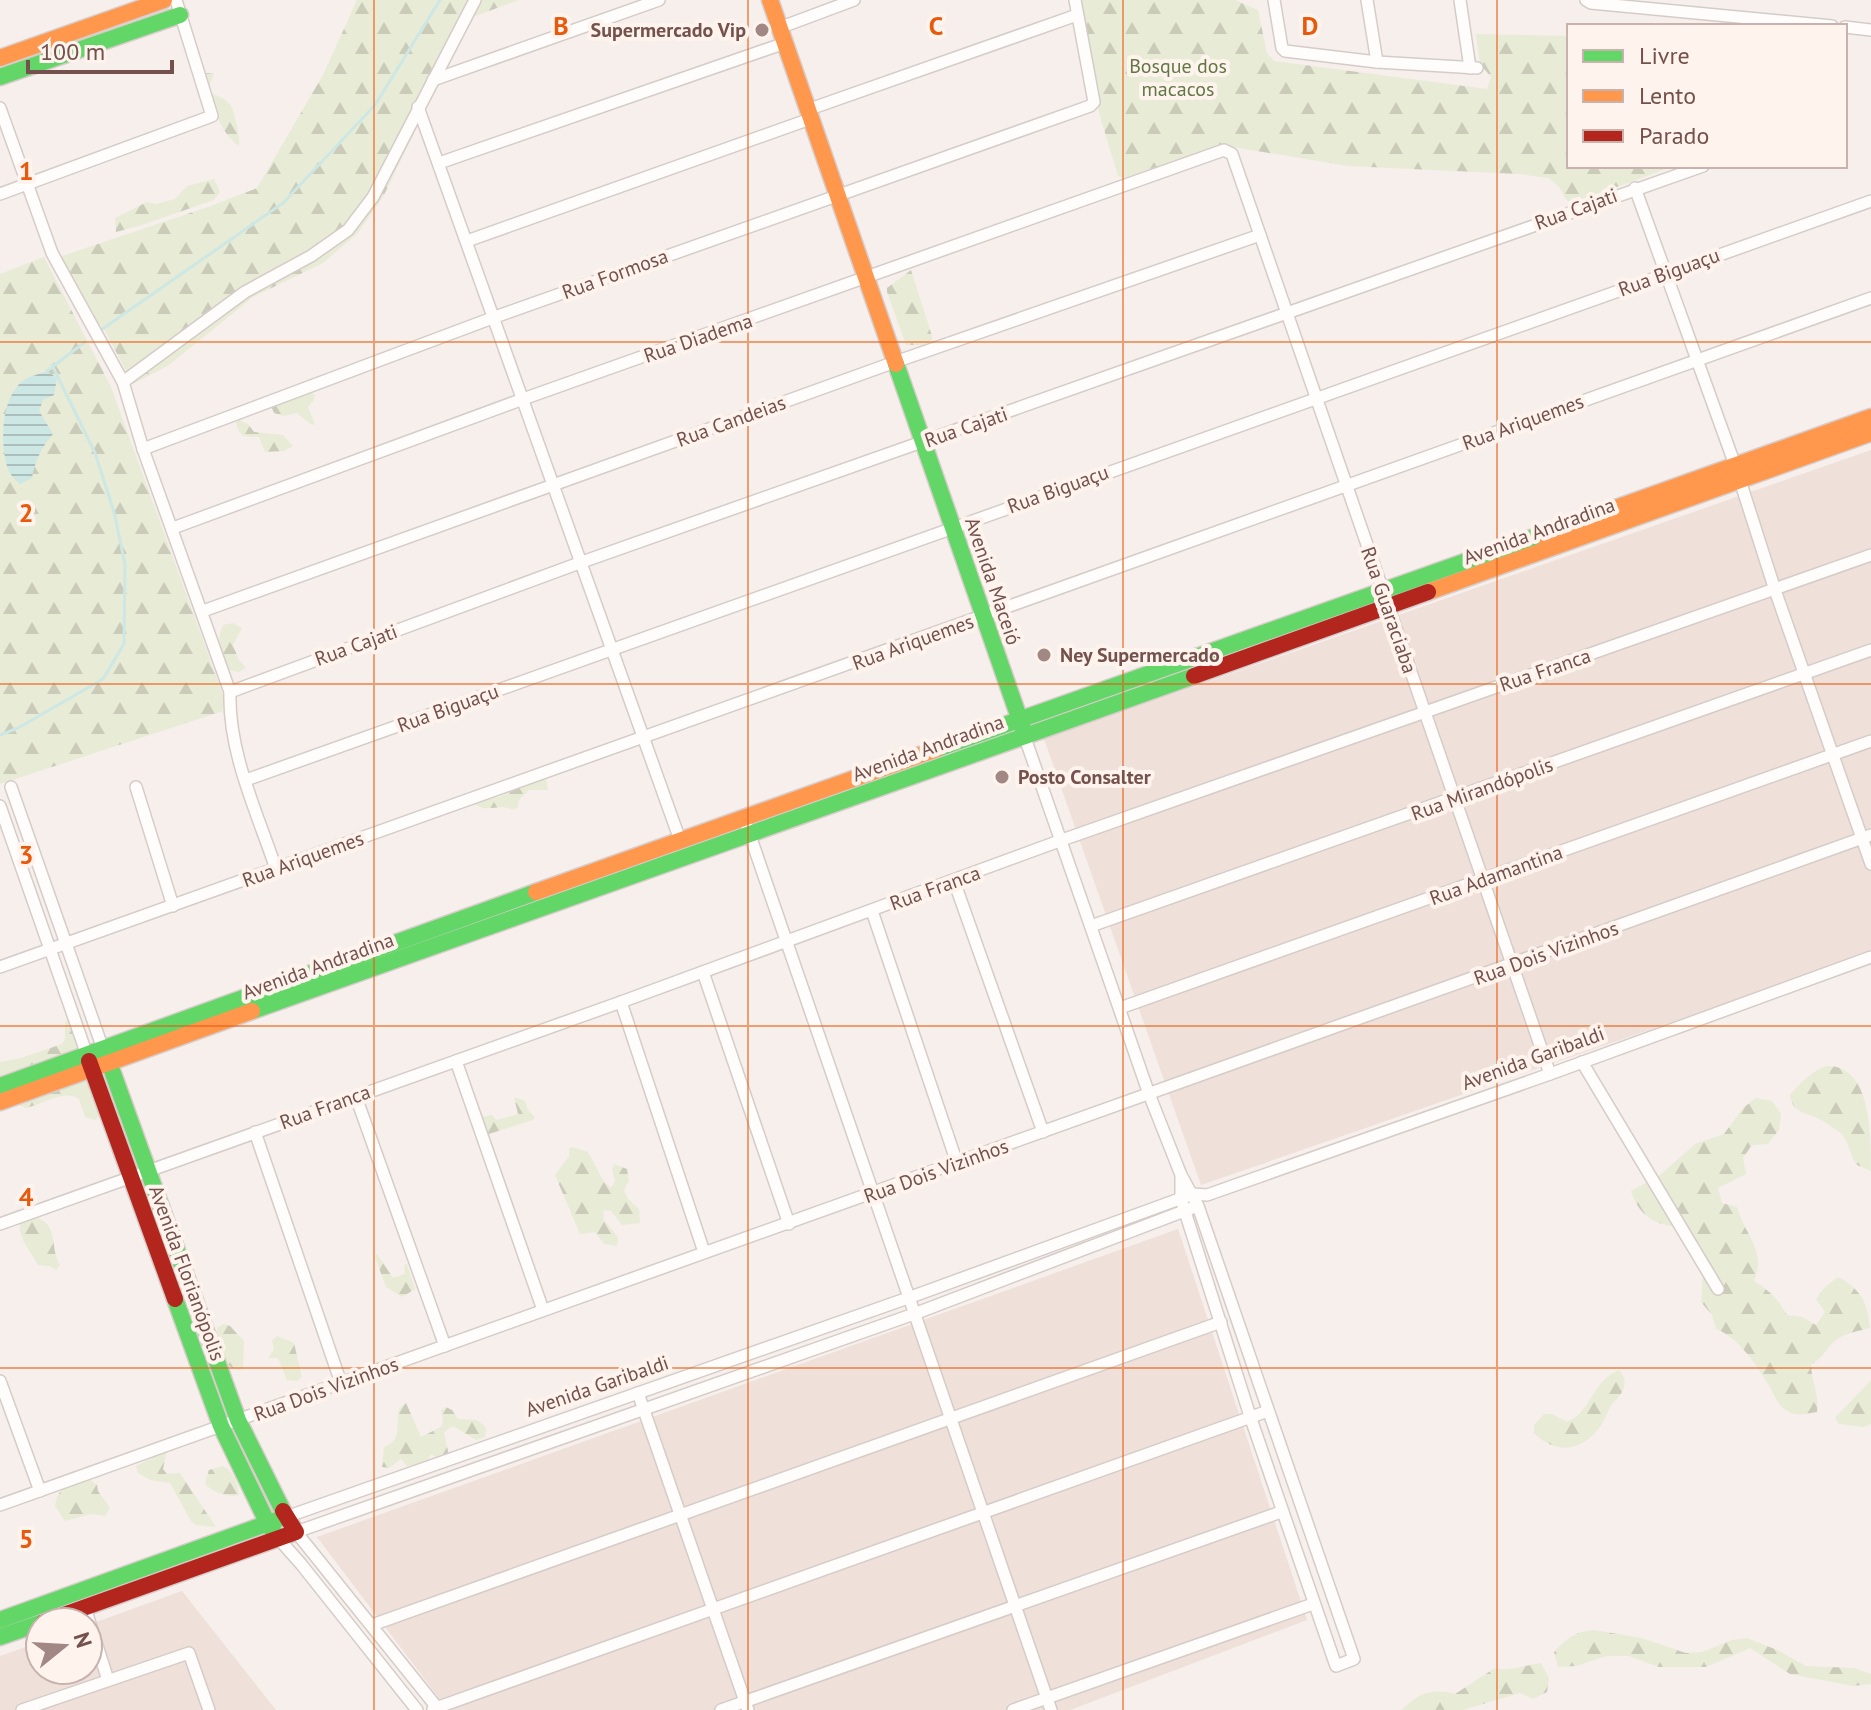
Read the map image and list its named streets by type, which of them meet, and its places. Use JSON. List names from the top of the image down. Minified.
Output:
{"streets":{"main road":["Avenida Andradina","Avenida Maceió","Avenida Garibaldi","Avenida Florianópolis"],"street":["Rua Cajati","Rua Biguaçu","Rua Formosa","Rua Diadema","Rua Candeias","Rua Ariquemes","Rua Guaraciaba","Rua Franca","Rua Mirandópolis","Rua Adamantina","Rua Dois Vizinhos"]},"crossings":[["Rua Cajati","Avenida Maceió"],["Rua Cajati","Rua Guaraciaba"],["Rua Biguaçu","Avenida Maceió"],["Rua Biguaçu","Rua Guaraciaba"],["Rua Formosa","Avenida Maceió"],["Rua Diadema","Avenida Maceió"],["Rua Diadema","Rua Guaraciaba"],["Rua Candeias","Avenida Maceió"],["Rua Candeias","Rua Guaraciaba"],["Rua Ariquemes","Avenida Maceió"],["Rua Ariquemes","Rua Guaraciaba"],["Rua Ariquemes","Avenida Florianópolis"],["Avenida Andradina","Avenida Maceió"],["Avenida Andradina","Rua Guaraciaba"],["Avenida Andradina","Avenida Florianópolis"],["Avenida Maceió","Rua Franca"],["Avenida Maceió","Rua Mirandópolis"],["Avenida Maceió","Rua Adamantina"],["Avenida Maceió","Rua Dois Vizinhos"],["Avenida Maceió","Avenida Garibaldi"],["Rua Guaraciaba","Rua Franca"],["Rua Guaraciaba","Rua Mirandópolis"],["Rua Guaraciaba","Rua Adamantina"],["Rua Guaraciaba","Rua Dois Vizinhos"],["Rua Guaraciaba","Avenida Garibaldi"],["Rua Franca","Avenida Florianópolis"],["Rua Dois Vizinhos","Avenida Florianópolis"],["Avenida Garibaldi","Avenida Florianópolis"]],"parks":["Bosque dos macacos"],"places":["Supermercado Vip","Ney Supermercado","Posto Consalter"],"legend":["Livre","Lento","Parado"],"scale_bar":"100 m","north":"right","grid":{"columns":["B","C","D"],"rows":["1","2","3","4","5"]}}
